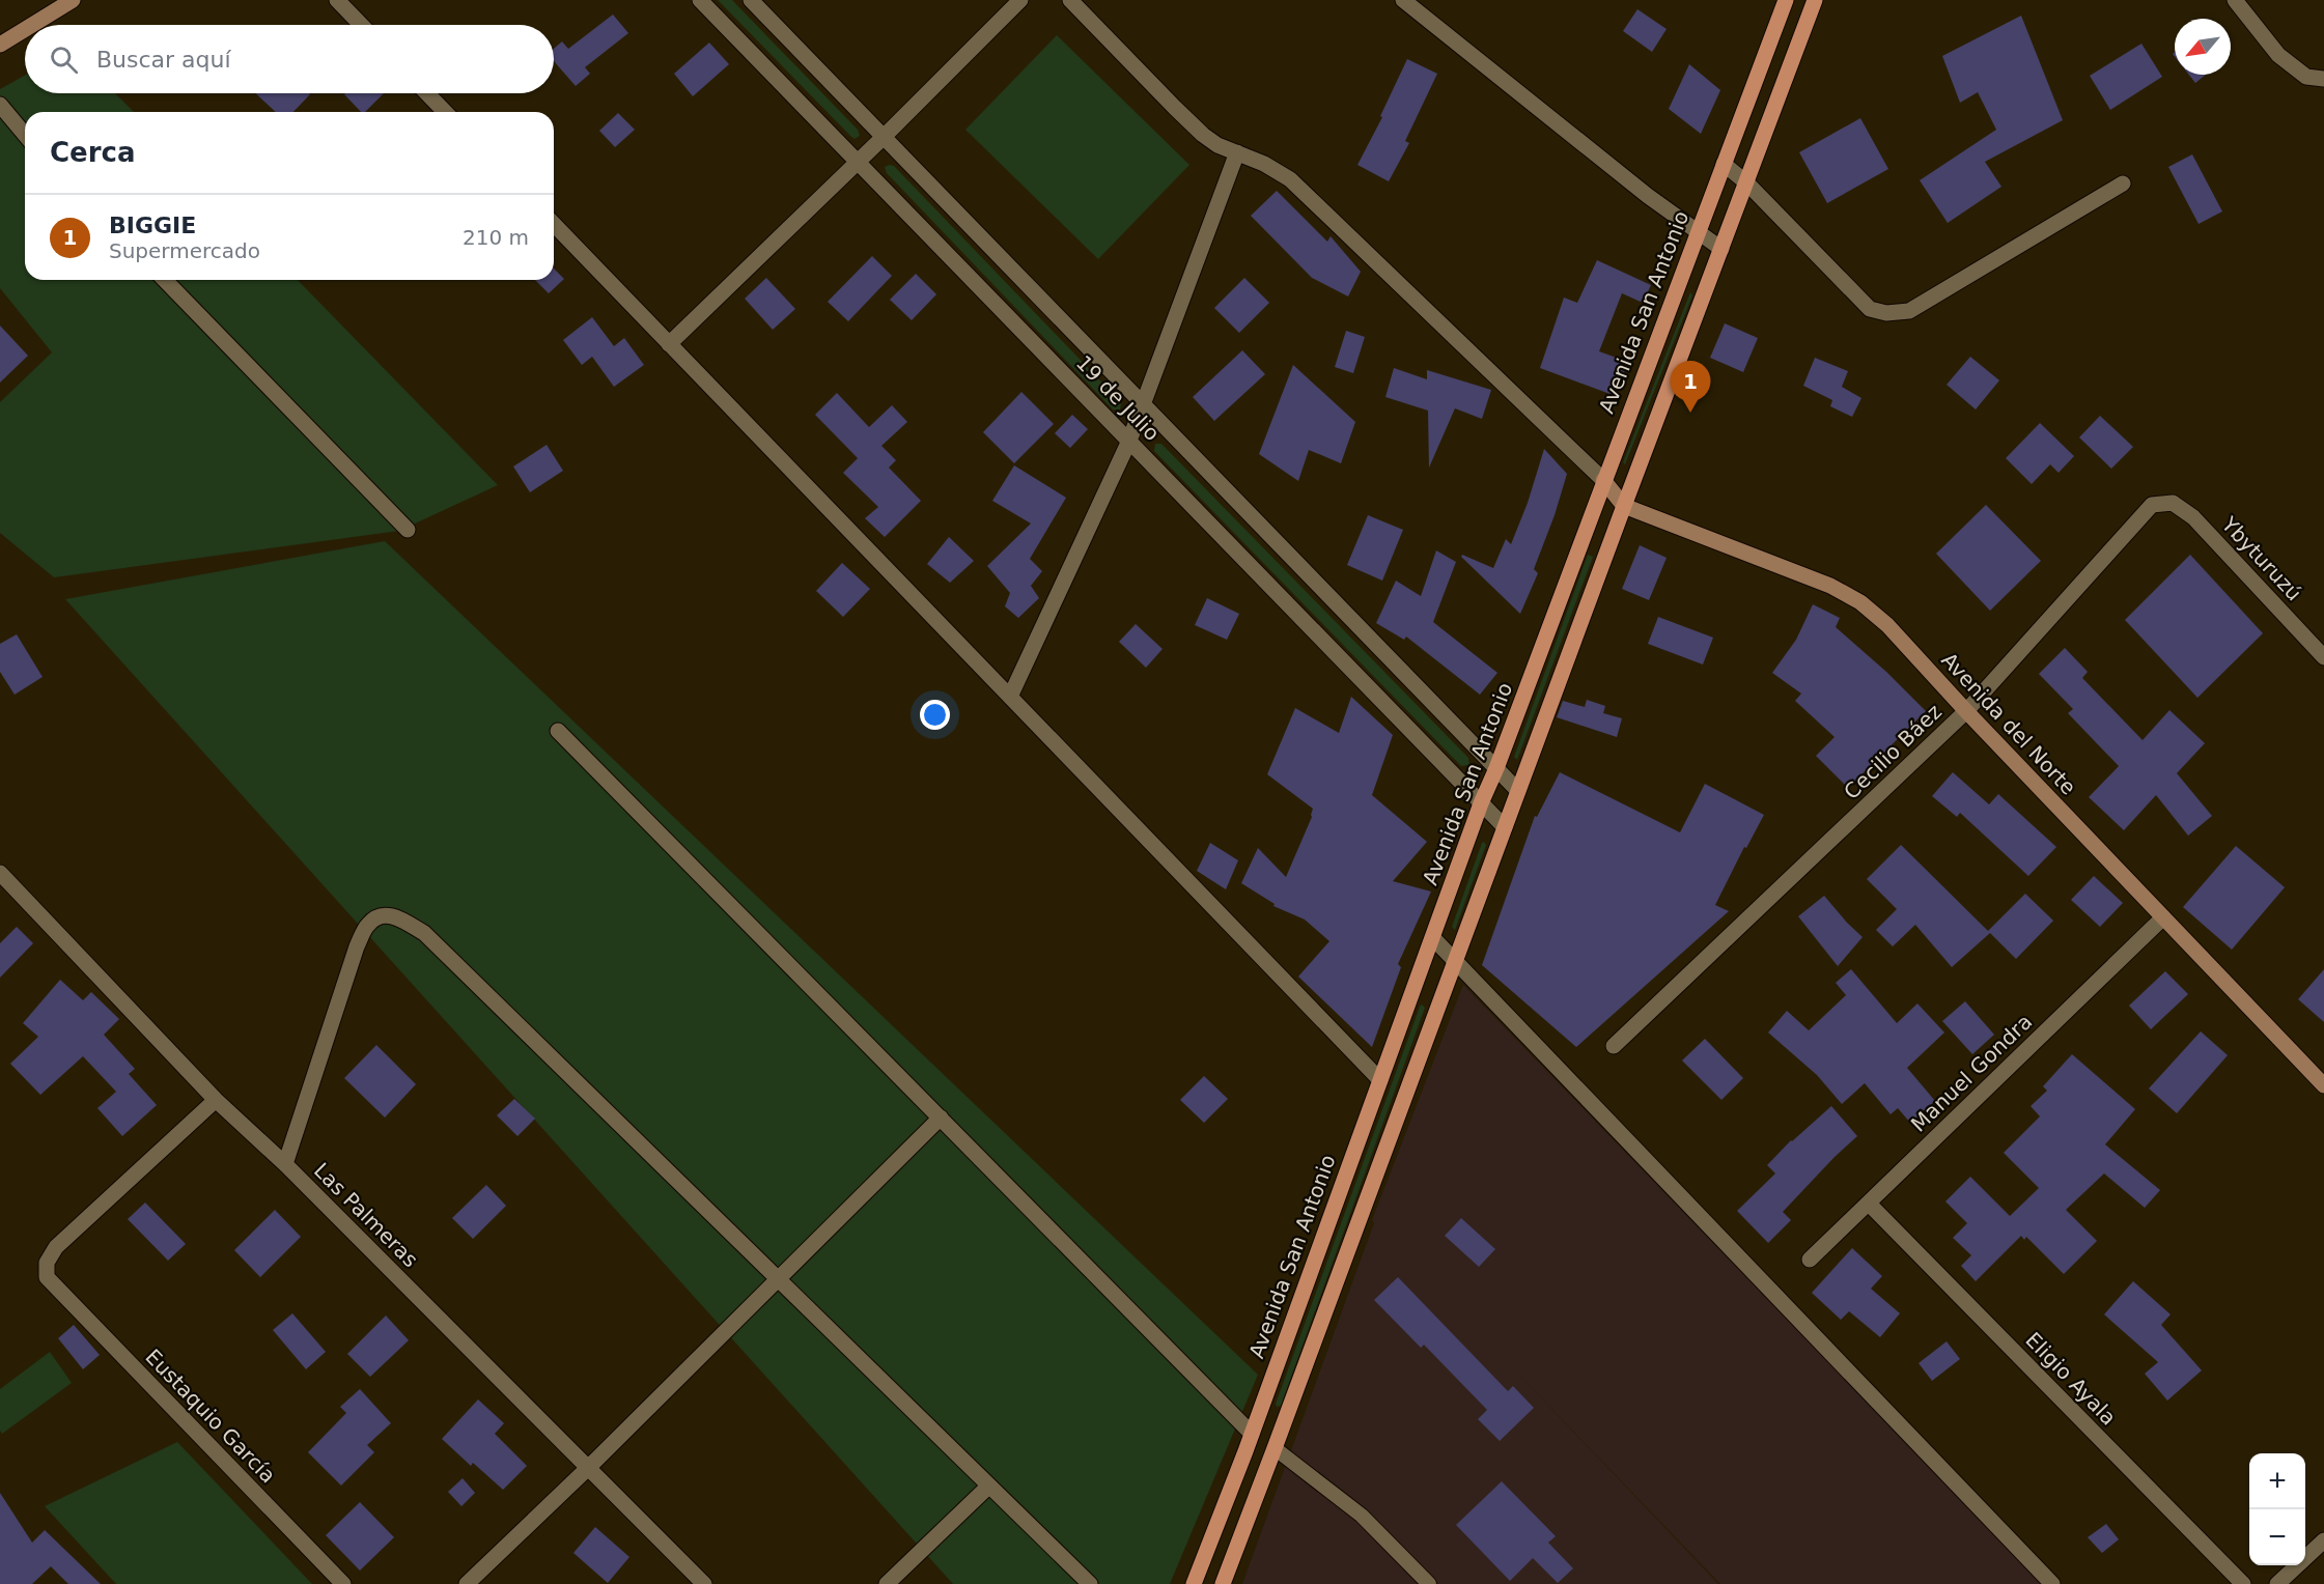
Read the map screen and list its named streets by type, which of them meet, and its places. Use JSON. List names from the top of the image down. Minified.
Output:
{"streets":{"main road":["Avenida San Antonio"],"street":["19 de Julio","Ybyturuzú","Avenida del Norte","Cecilio Báez","Manuel Gondra","Las Palmeras","Eligio Ayala","Eustaquio García"]},"crossings":[["Avenida San Antonio","19 de Julio"],["Ybyturuzú","Cecilio Báez"],["Avenida del Norte","Cecilio Báez"],["Avenida del Norte","Manuel Gondra"],["Manuel Gondra","Eligio Ayala"],["Las Palmeras","Eustaquio García"]],"north":"bottom left","page":{"search":"Buscar aquí","heading":"Cerca","list":[{"mark":"1","name":"BIGGIE","note":"Supermercado","value":"210 m"}],"pins":"1","map_buttons":["+","−"]}}
